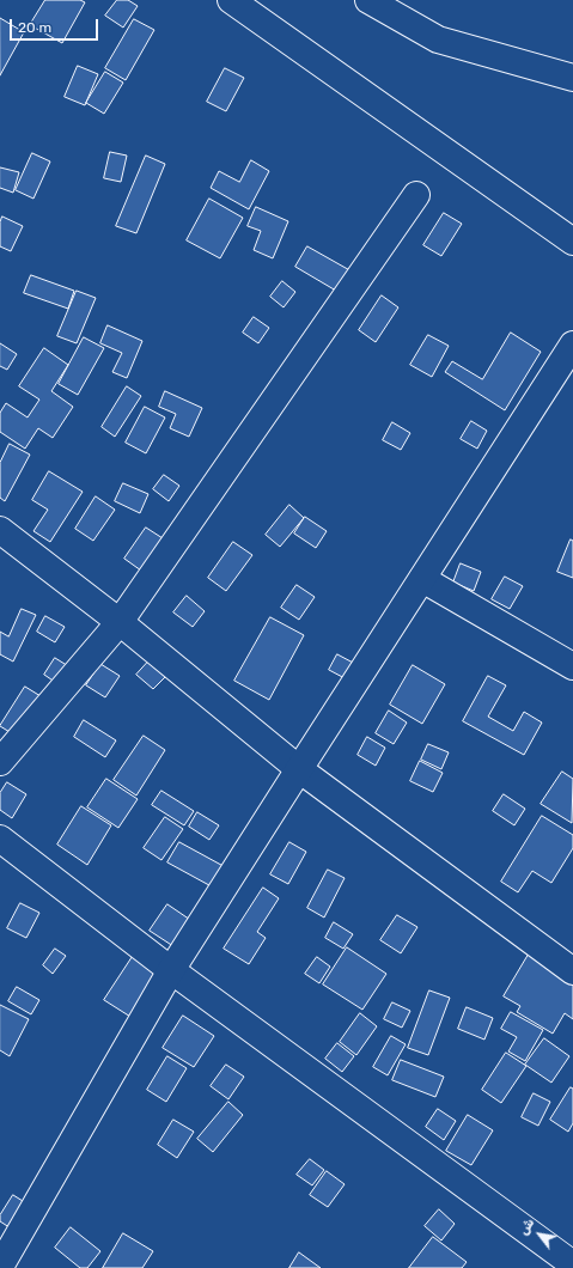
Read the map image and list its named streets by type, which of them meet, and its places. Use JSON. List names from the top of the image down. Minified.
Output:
{"scale_bar":"20 m","north":"top left"}
